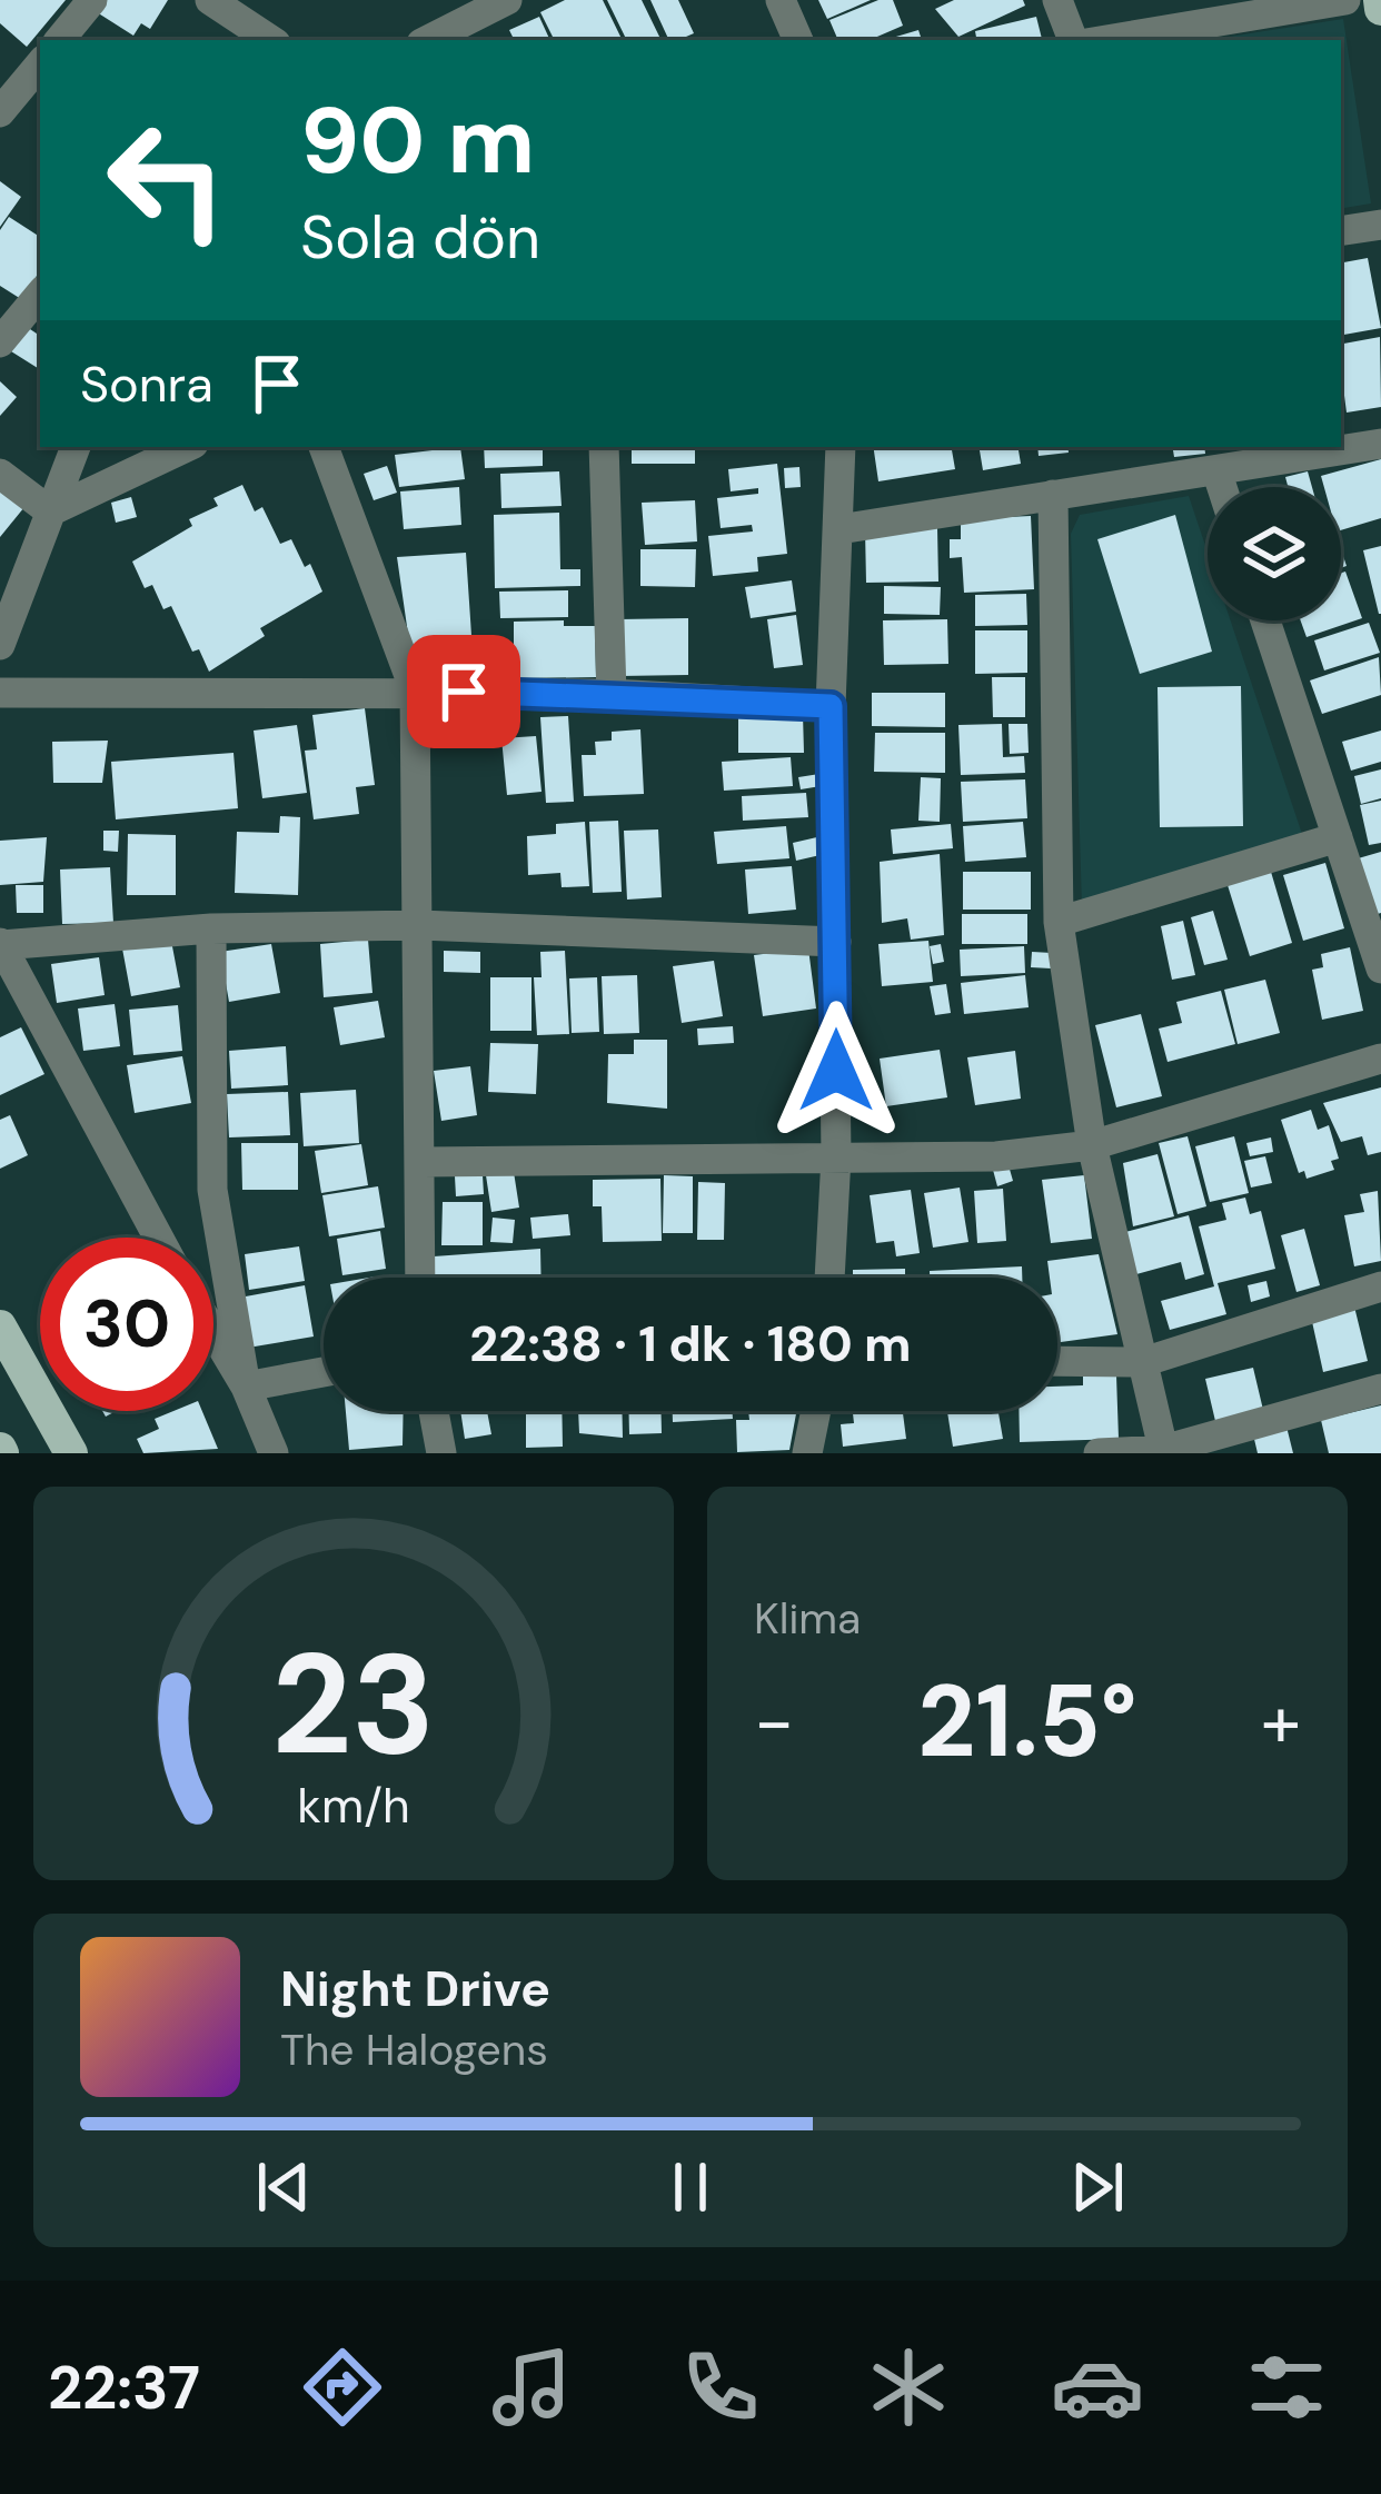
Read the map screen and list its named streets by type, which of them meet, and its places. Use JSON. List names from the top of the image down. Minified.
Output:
{"page":{"turn":["90 m","Sola dön"],"then":"Sonra","limit":"30","trip":"22:38 · 1 dk · 180 m","tile":"Klima","heat":["−","21.5°","+"],"song":["Night Drive","The Halogens"],"tabs":"22:37","gauge":["23","km/h"]}}
